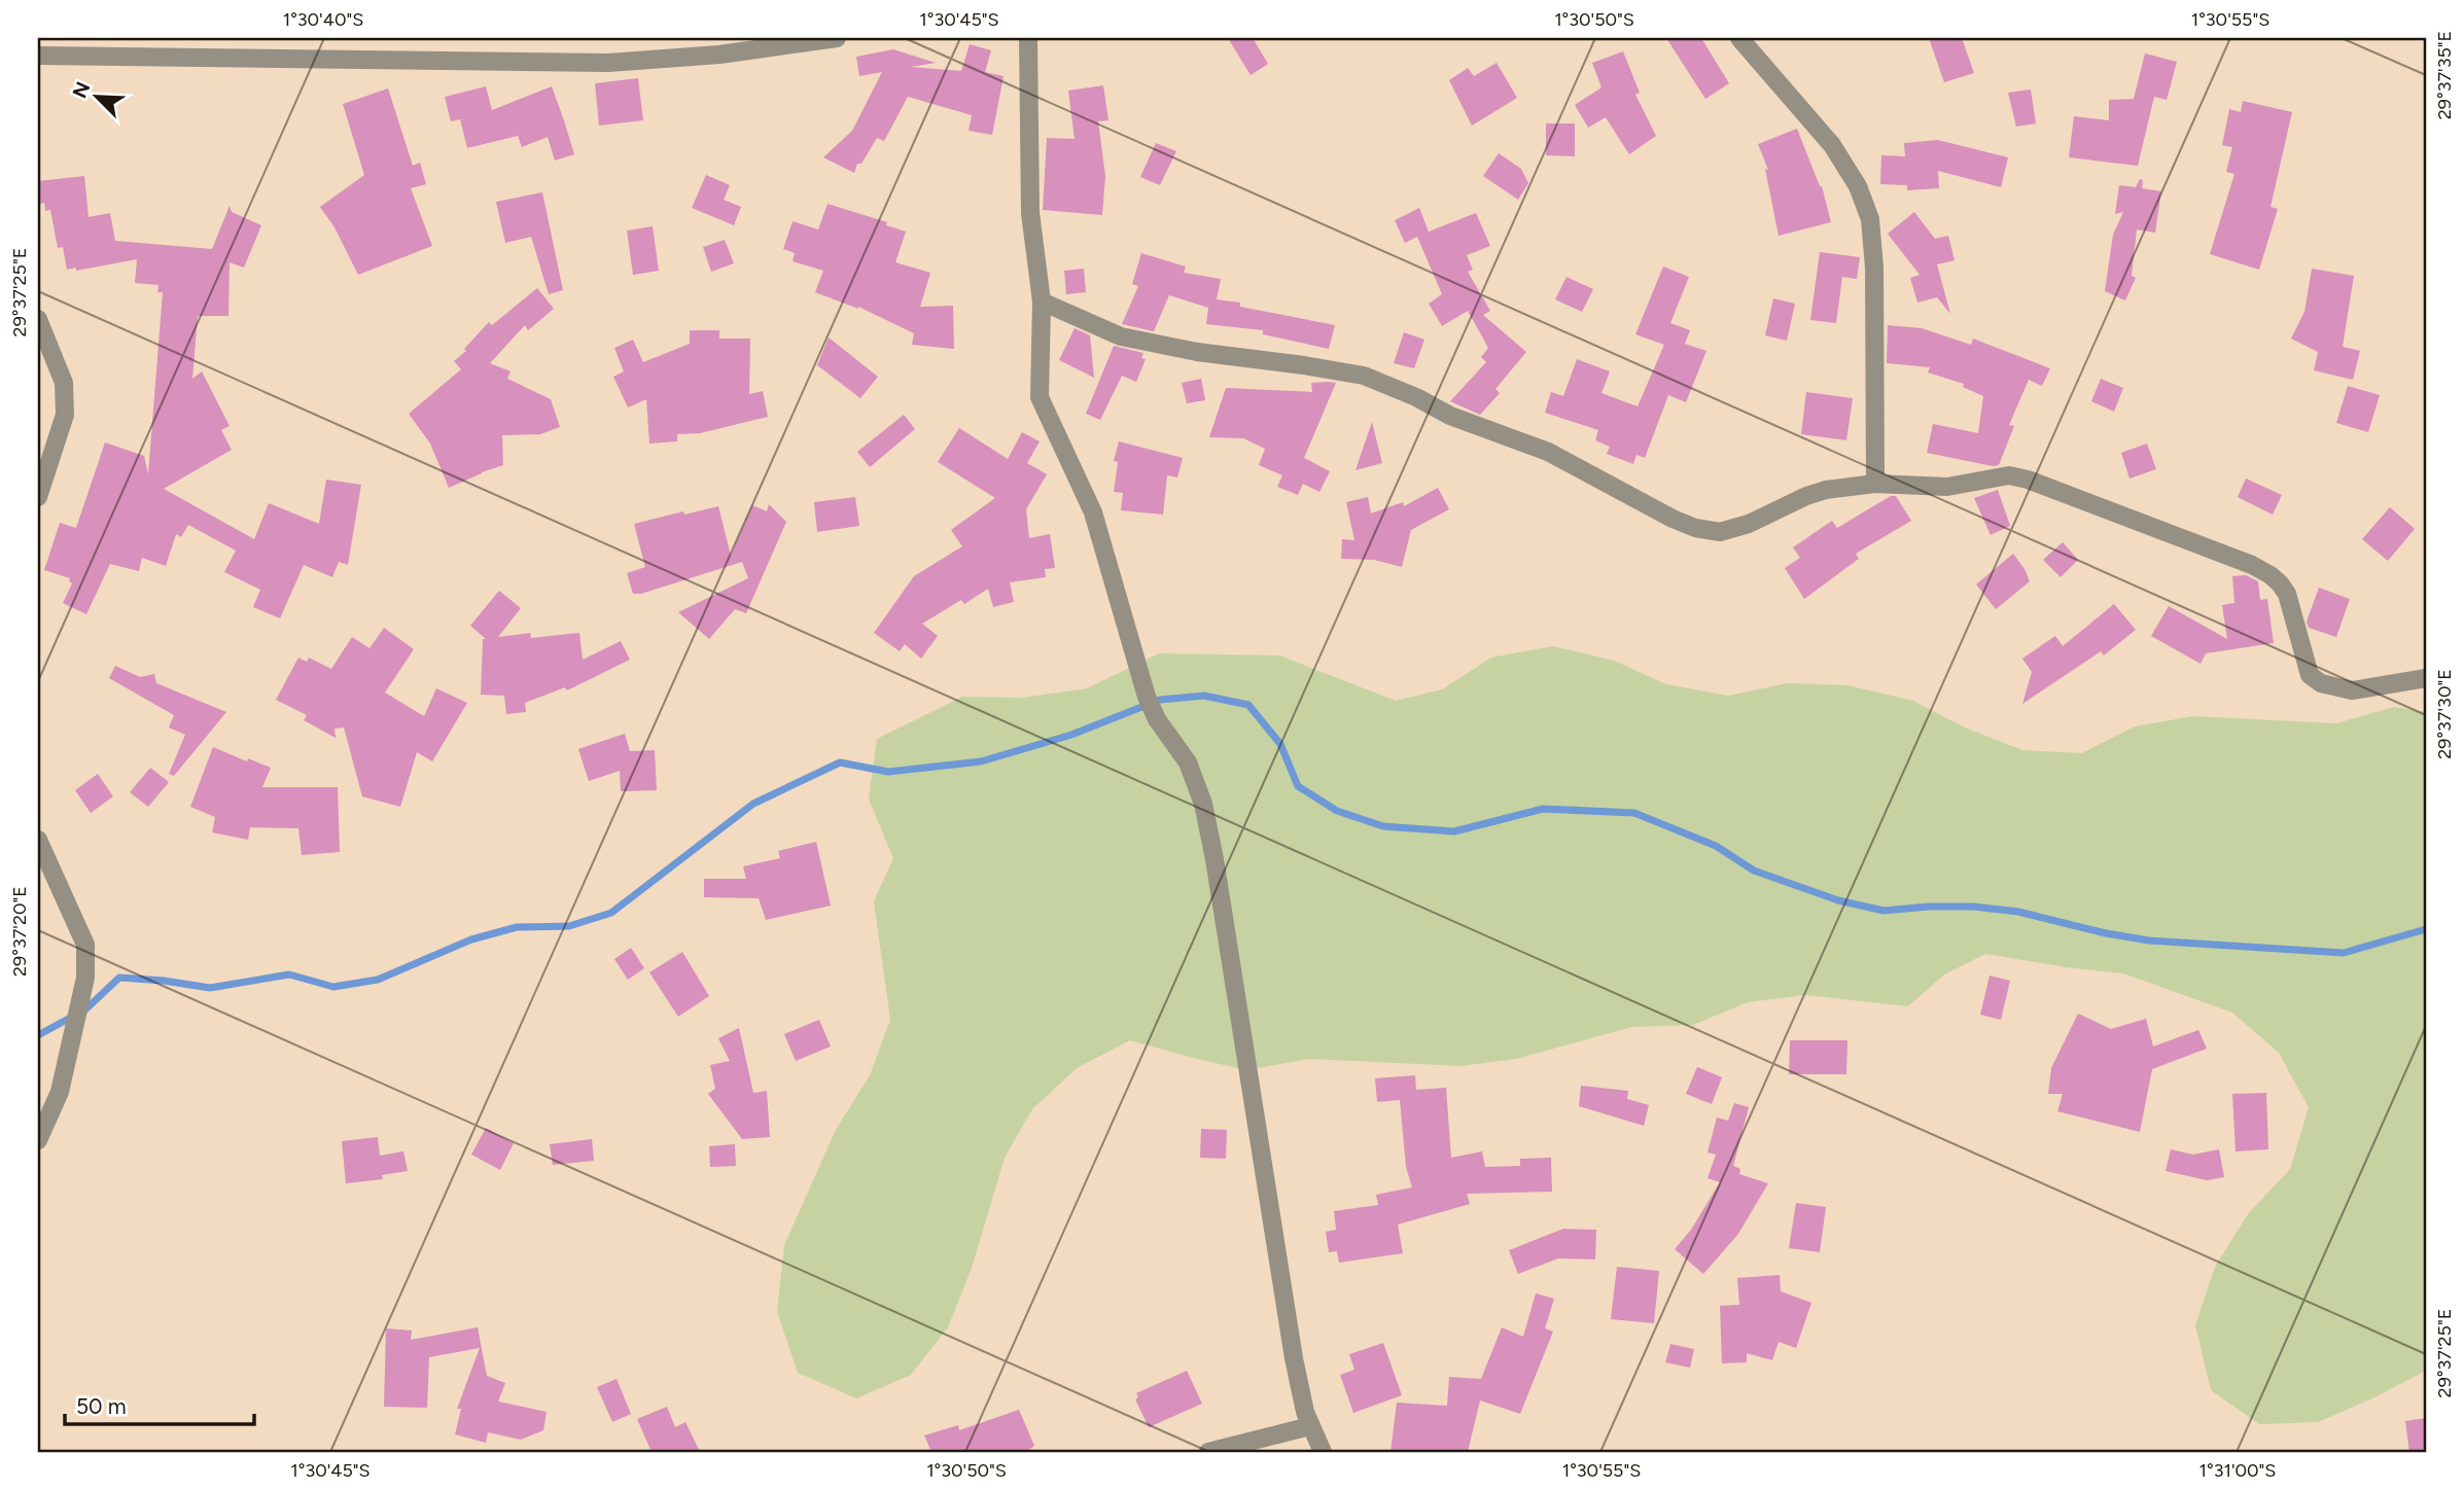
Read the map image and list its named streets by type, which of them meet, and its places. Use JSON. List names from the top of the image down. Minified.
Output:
{"scale_bar":"50 m","north":"top left","coordinates":["1°30'40\"S","1°30'45\"S","1°30'50\"S","1°30'55\"S","29°37'35\"E","29°37'25\"E","29°37'30\"E","29°37'20\"E","1°31'00\"S"]}
